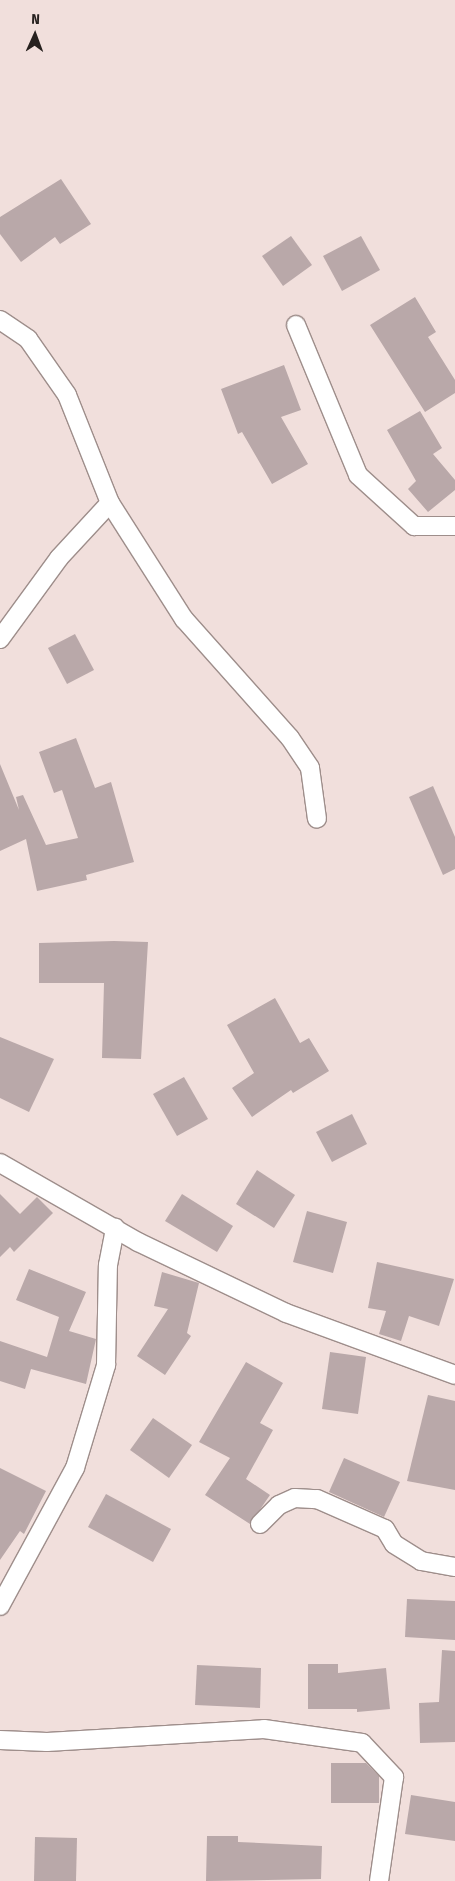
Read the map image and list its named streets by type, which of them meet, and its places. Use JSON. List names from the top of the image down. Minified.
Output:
{"north":"top"}
